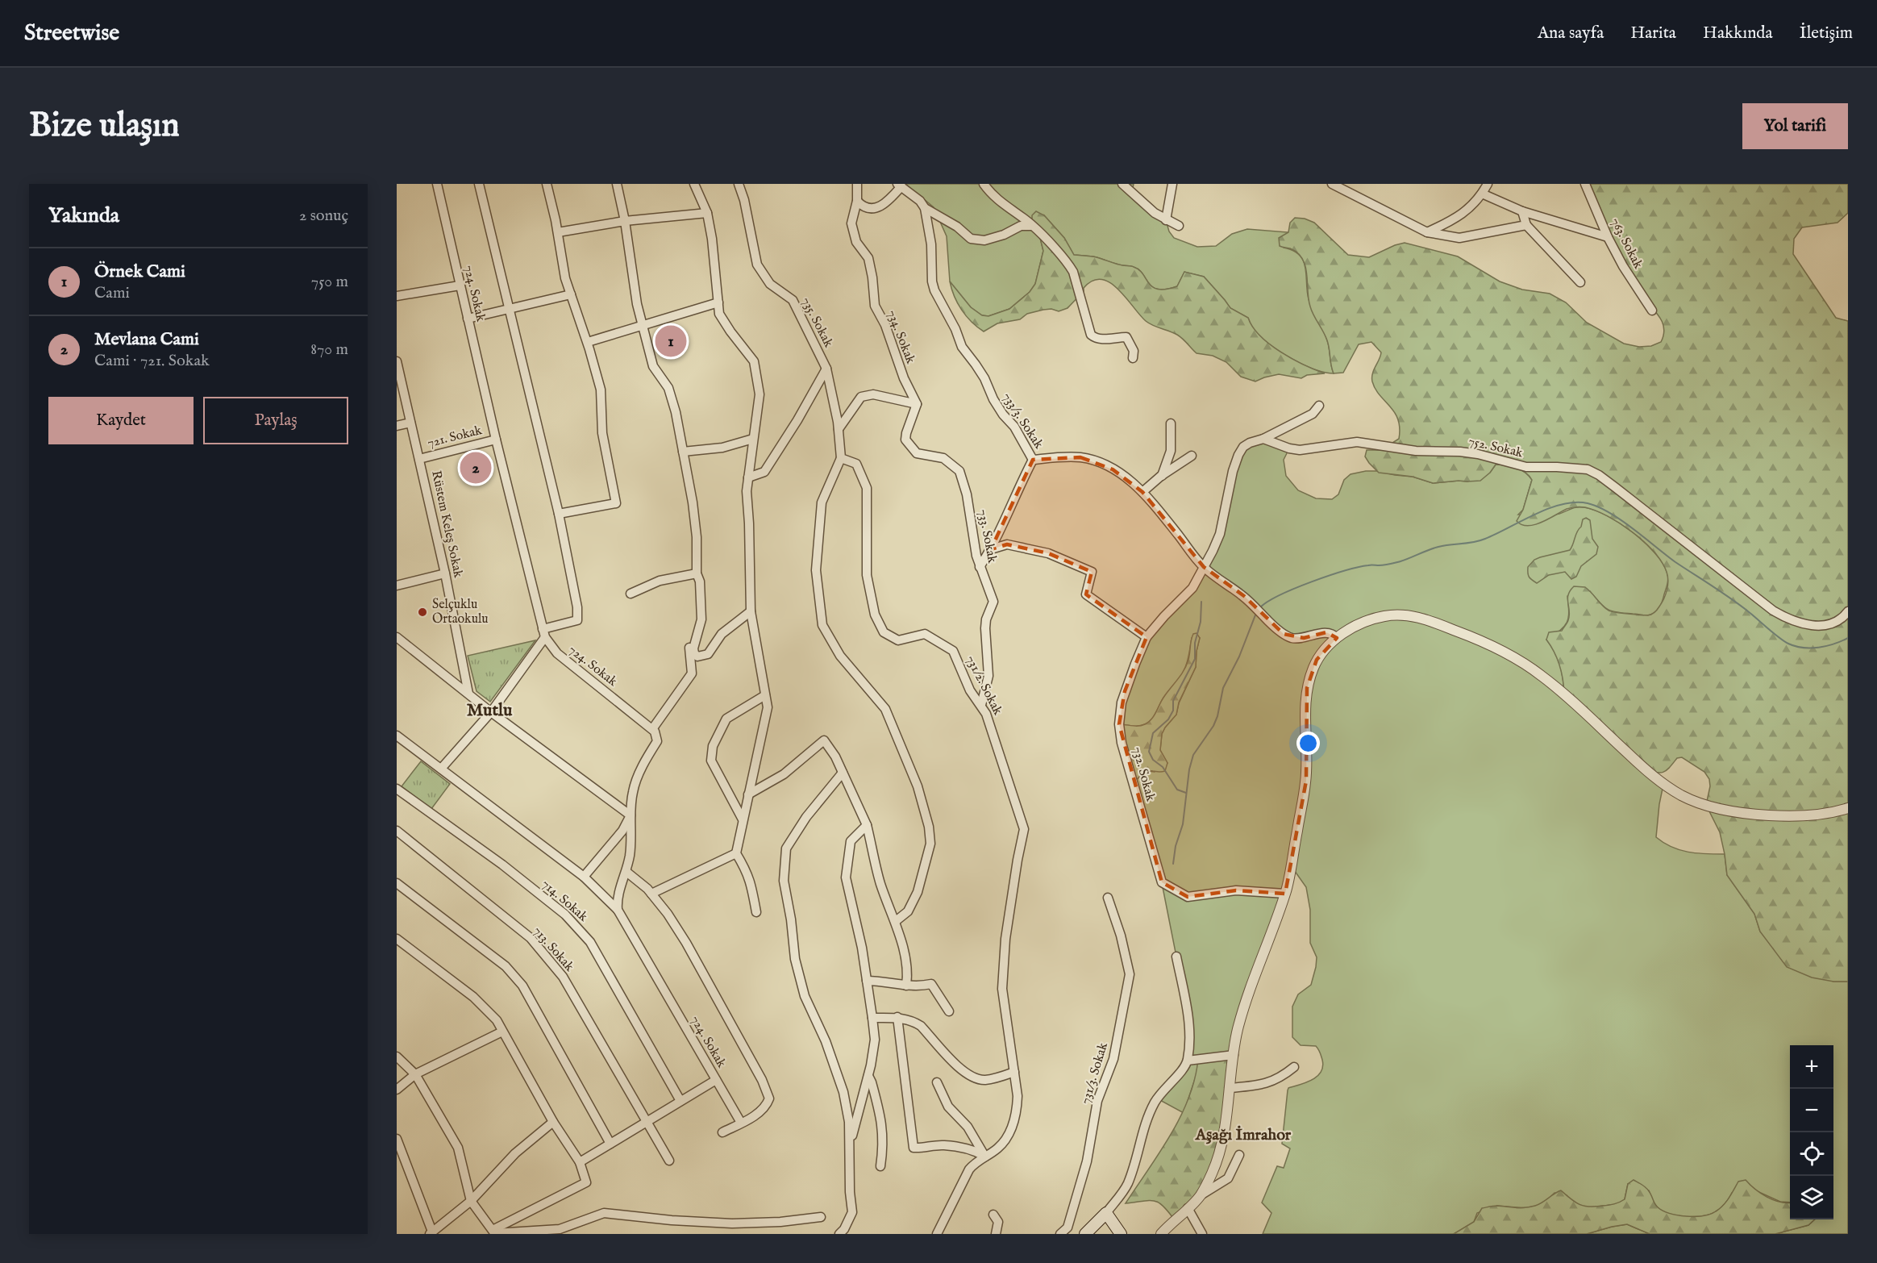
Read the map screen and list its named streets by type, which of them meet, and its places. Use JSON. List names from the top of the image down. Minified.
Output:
{"streets":{"street":["763. Sokak","724. Sokak","735. Sokak","734. Sokak","733/3. Sokak","721. Sokak","752. Sokak","Rüstem Keleş Sokak","733. Sokak","731/2. Sokak","732. Sokak","714. Sokak","713. Sokak","731/3. Sokak"]},"crossings":[["724. Sokak","721. Sokak"],["734. Sokak","733. Sokak"],["733/3. Sokak","732. Sokak"],["721. Sokak","Rüstem Keleş Sokak"],["733. Sokak","731/2. Sokak"]],"districts":["Mutlu","Aşağı İmrahor"],"places":["Selçuklu Ortaokulu"],"page":{"header":"Streetwise","nav":["Ana sayfa","Harita","Hakkında","İletişim"],"buttons":["Yol tarifi",["Kaydet","Paylaş"]],"title":"Bize ulaşın","heading":["Yakında","2 sonuç"],"list":[{"mark":"1","name":"Örnek Cami","note":"Cami","value":"750 m"},{"mark":"2","name":"Mevlana Cami","note":"Cami · 721. Sokak","value":"870 m"}],"pins":["1","2"],"map_buttons":["+","−"]}}
